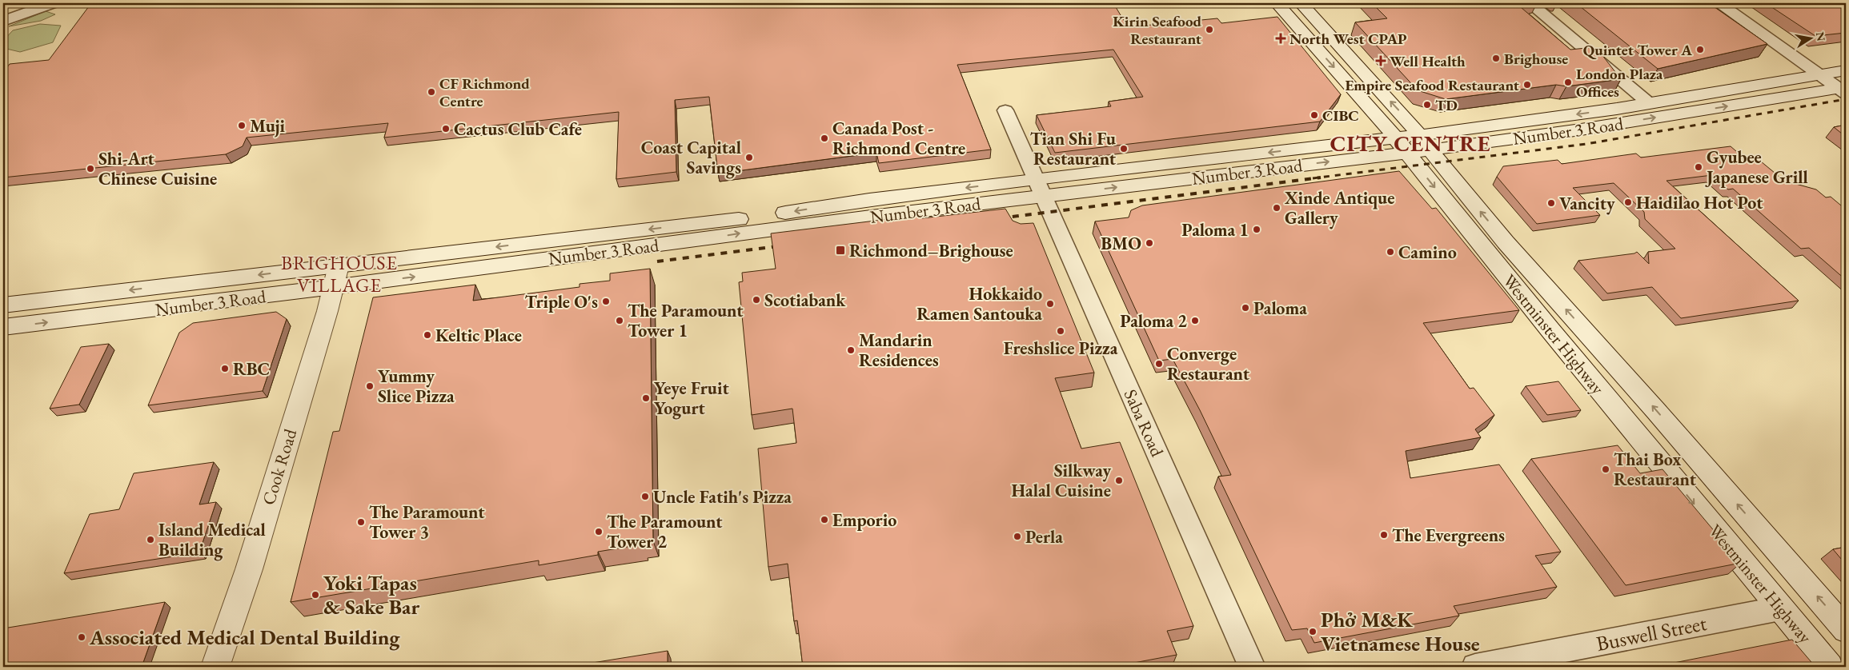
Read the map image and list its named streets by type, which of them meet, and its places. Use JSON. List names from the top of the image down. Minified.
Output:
{"streets":{"main road":["Number 3 Road","Westminster Highway","Cook Road"],"street":["Saba Road","Buswell Street"]},"crossings":[["Number 3 Road","Westminster Highway"],["Number 3 Road","Saba Road"],["Number 3 Road","Cook Road"],["Westminster Highway","Buswell Street"]],"districts":["CITY CENTRE","BRIGHOUSE VILLAGE"],"places":{"other":["Kirin Seafood Restaurant","Quintet Tower A","Brighouse","London Plaza Offices","Empire Seafood Restaurant","CF Richmond Centre","TD","CIBC","Muji","Cactus Club Cafe","Canada Post - Richmond Centre","Tian Shi Fu Restaurant","Coast Capital Savings","Gyubee Japanese Grill","Shi-Art Chinese Cuisine","Haidilao Hot Pot","Vancity","Xinde Antique Gallery","Paloma 1","BMO","Camino","Scotiabank","Triple O's","Hokkaido Ramen Santouka","Paloma","The Paramount Tower 1","Paloma 2","Freshslice Pizza","Keltic Place","Mandarin Residences","Converge Restaurant","RBC","Yummy Slice Pizza","Yeye Fruit Yogurt","Thai Box Restaurant","Silkway Halal Cuisine","Uncle Fatih's Pizza","Emporio","The Paramount Tower 3","The Paramount Tower 2","The Evergreens","Perla","Island Medical Building","Yoki Tapas & Sake Bar","Phở M&K Vietnamese House","Associated Medical Dental Building"],"health":["North West CPAP","Well Health"],"transit":["Richmond–Brighouse"]},"north":"right"}
